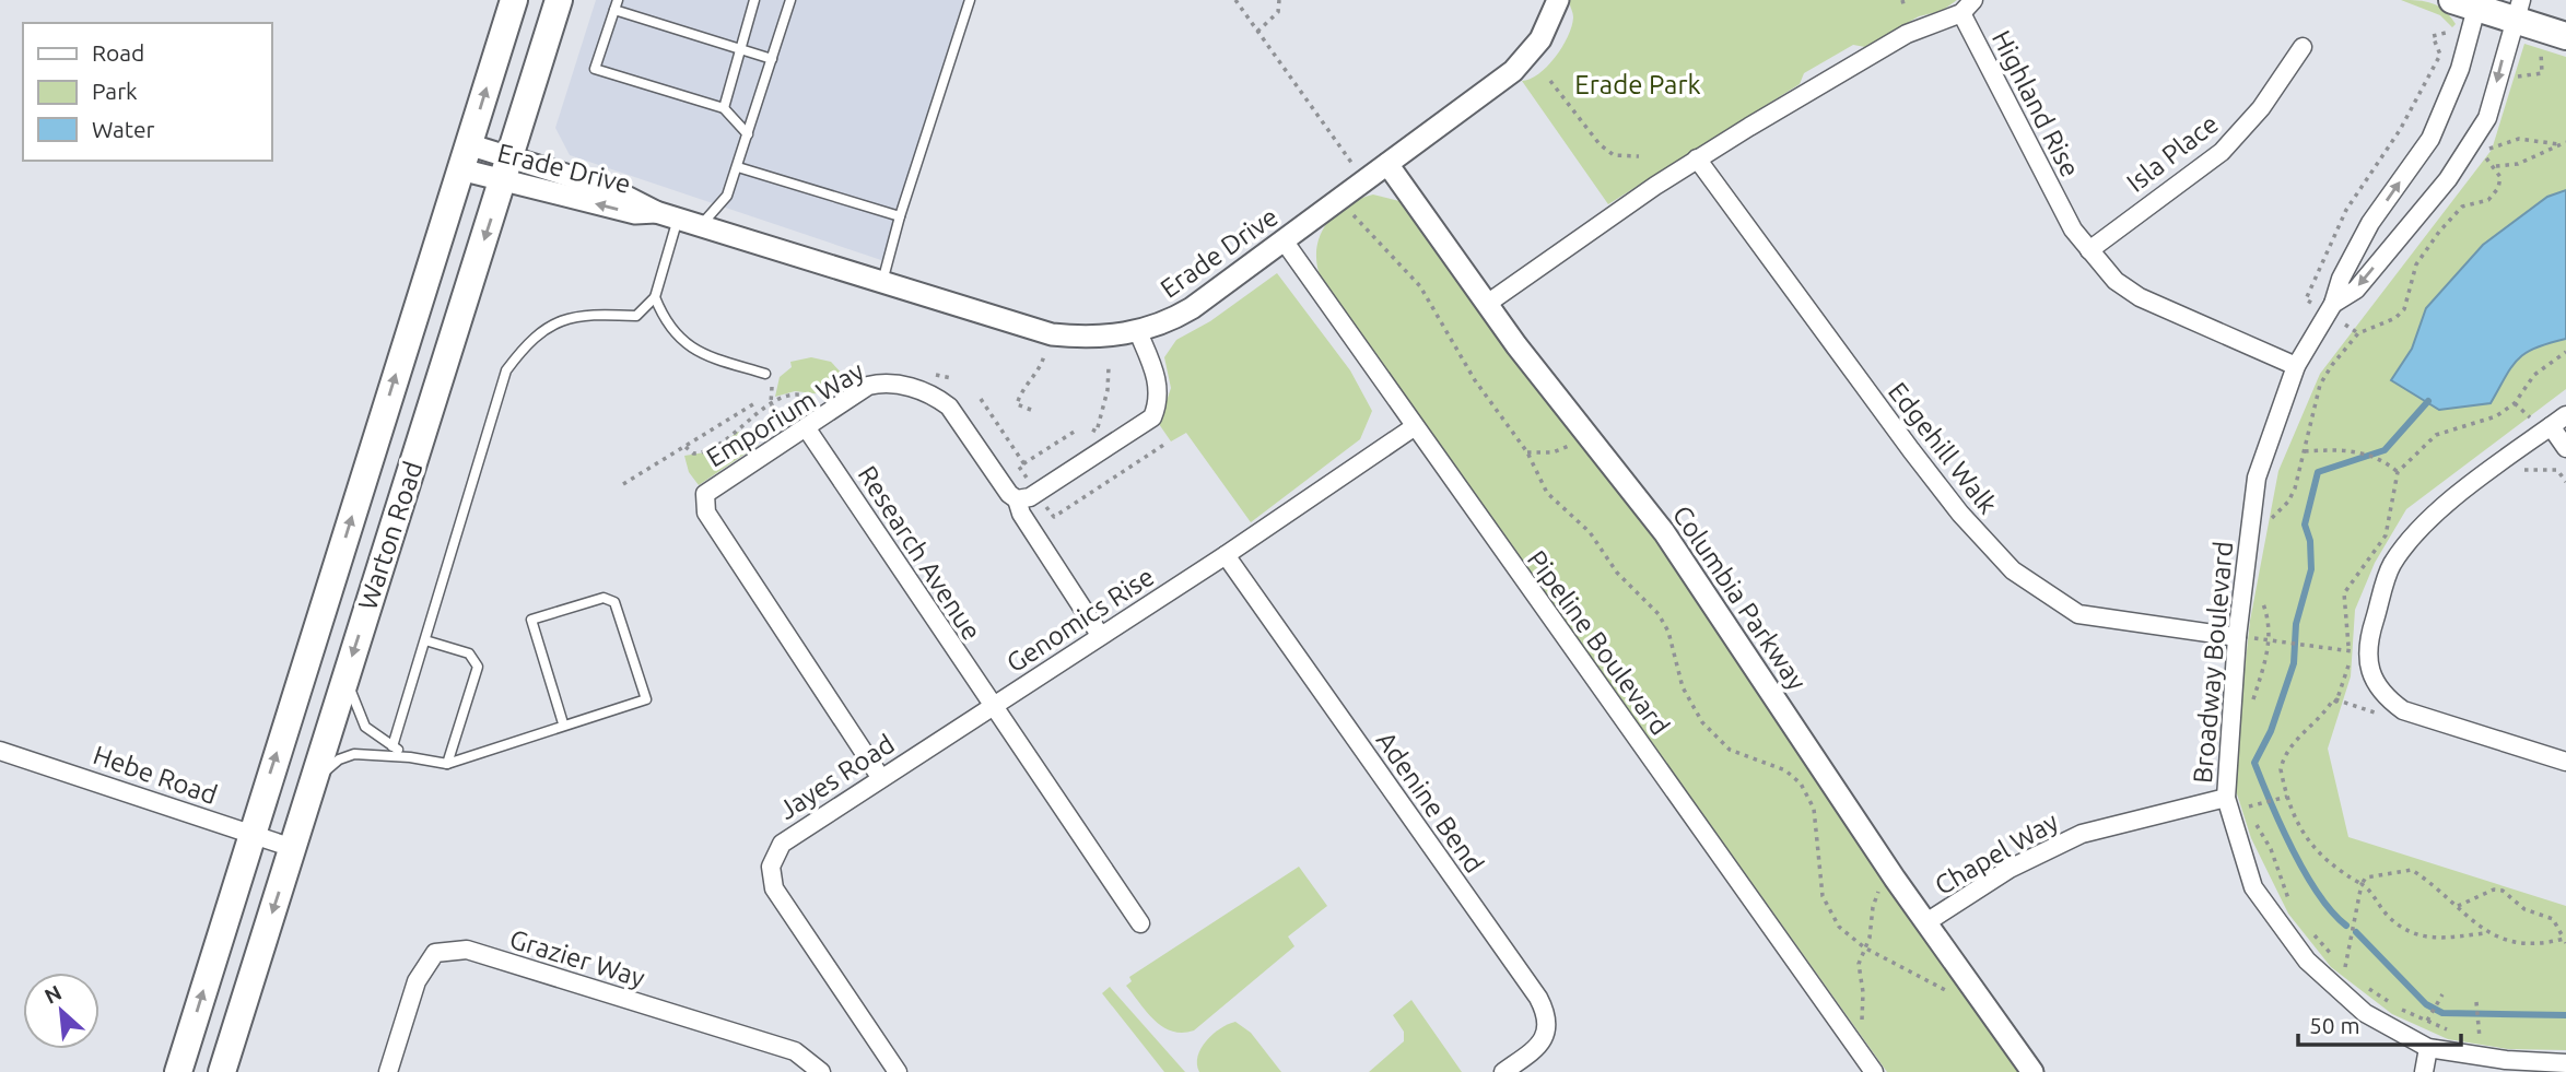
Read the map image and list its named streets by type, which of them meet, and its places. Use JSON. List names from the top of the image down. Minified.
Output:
{"streets":{"main road":["Warton Road"],"street":["Highland Rise","Isla Place","Erade Drive","Emporium Way","Edgehill Walk","Research Avenue","Columbia Parkway","Genomics Rise","Pipeline Boulevard","Broadway Boulevard","Hebe Road","Jayes Road","Adenine Bend","Chapel Way","Grazier Way"]},"crossings":[["Highland Rise","Isla Place"],["Highland Rise","Edgehill Walk"],["Highland Rise","Columbia Parkway"],["Highland Rise","Broadway Boulevard"],["Erade Drive","Warton Road"],["Erade Drive","Columbia Parkway"],["Erade Drive","Pipeline Boulevard"],["Emporium Way","Research Avenue"],["Emporium Way","Genomics Rise"],["Emporium Way","Jayes Road"],["Edgehill Walk","Broadway Boulevard"],["Warton Road","Hebe Road"],["Research Avenue","Genomics Rise"],["Research Avenue","Jayes Road"],["Columbia Parkway","Chapel Way"],["Genomics Rise","Pipeline Boulevard"],["Genomics Rise","Jayes Road"],["Genomics Rise","Adenine Bend"],["Broadway Boulevard","Chapel Way"]],"parks":["Erade Park"],"legend":["Road","Park","Water"],"scale_bar":"50 m","north":"top left"}
